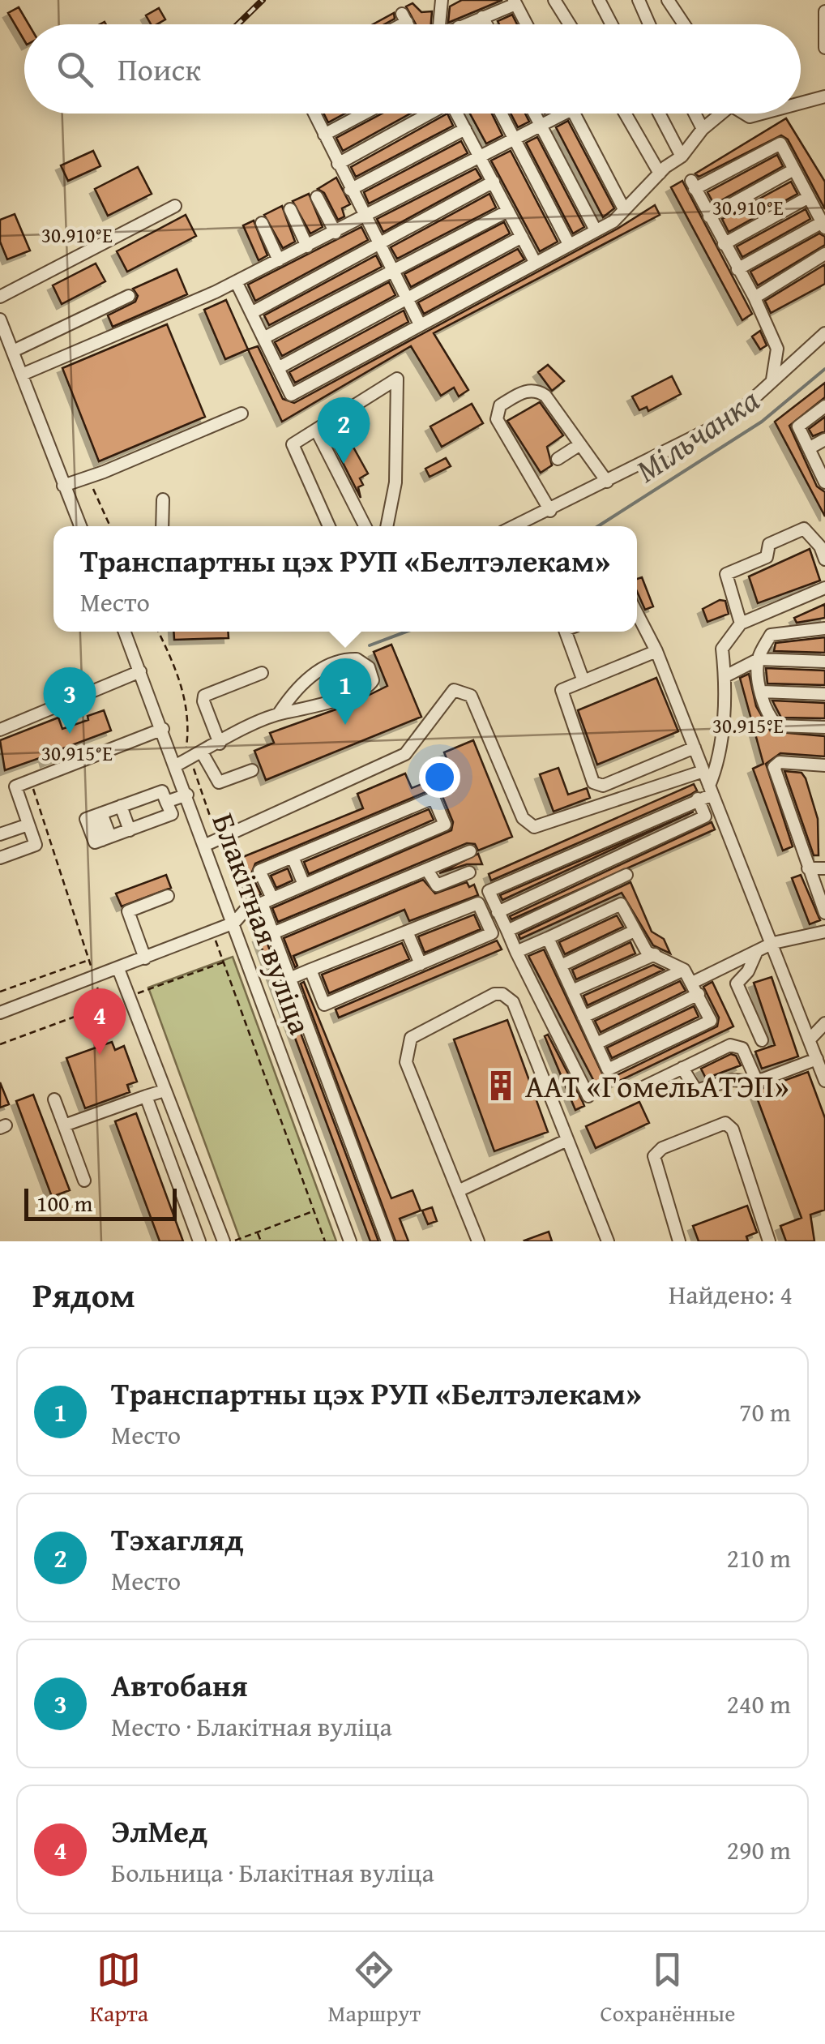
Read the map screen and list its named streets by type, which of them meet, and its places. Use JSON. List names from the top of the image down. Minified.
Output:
{"streets":{"street":["Блакітная вуліца"]},"water":["Мільчанка"],"places":{"building":["ААТ «ГомельАТЭП»"]},"scale_bar":"100 m","page":{"search":"Поиск","pins":["2","1","3","4"],"popup":["Транспартны цэх РУП «Белтэлекам»","Место"],"scale":"100 m","heading":["Рядом","Найдено: 4"],"list":[{"mark":"1","name":"Транспартны цэх РУП «Белтэлекам»","note":"Место","value":"70 m"},{"mark":"2","name":"Тэхагляд","note":"Место","value":"210 m"},{"mark":"3","name":"Автобаня","note":"Место · Блакітная вуліца","value":"240 m"},{"mark":"4","name":"ЭлМед","note":"Больница · Блакітная вуліца","value":"290 m"}],"nav":["Карта","Маршрут","Сохранённые"]},"coordinates":["30.910°E","30.915°E"]}
